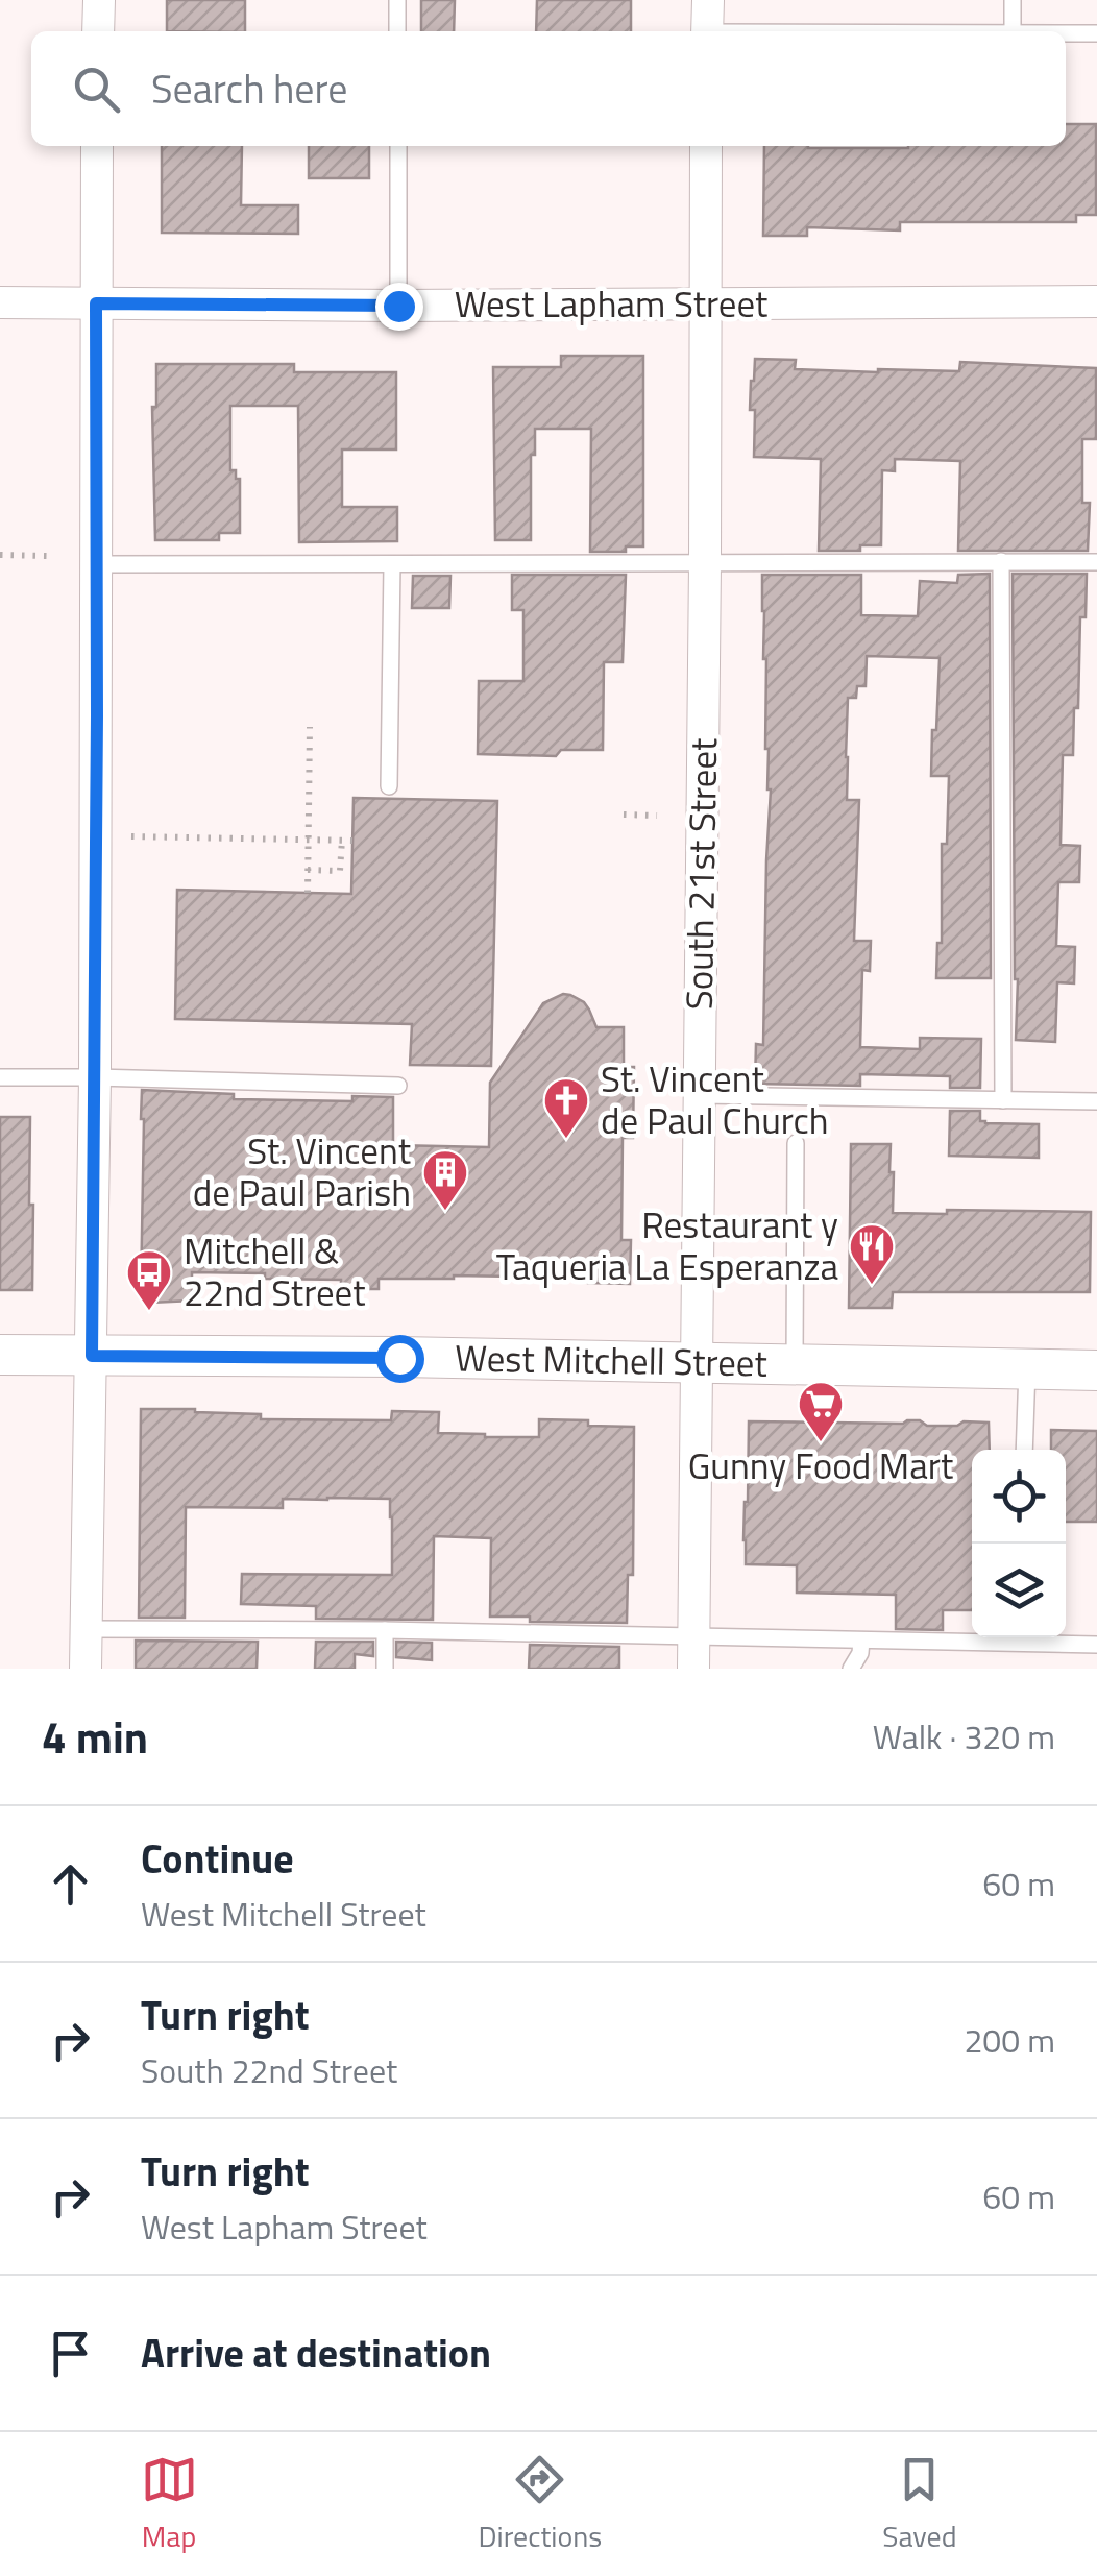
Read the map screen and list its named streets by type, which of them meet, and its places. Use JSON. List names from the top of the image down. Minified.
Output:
{"streets":{"street":["West Lapham Street","South 21st Street","West Mitchell Street"]},"crossings":[["West Lapham Street","South 21st Street"],["South 21st Street","West Mitchell Street"]],"places":{"church":["St. Vincent de Paul Church"],"building":["St. Vincent de Paul Parish"],"restaurant":["Restaurant y Taqueria La Esperanza"],"bus stop":["Mitchell & 22nd Street"],"supermarket":["Gunny Food Mart"]},"page":{"search":"Search here","heading":["4 min","Walk · 320 m"],"list":[["Continue","West Mitchell Street","60 m"],["Turn right","South 22nd Street","200 m"],["Turn right","West Lapham Street","60 m"],"Arrive at destination"],"nav":["Map","Directions","Saved"]}}
